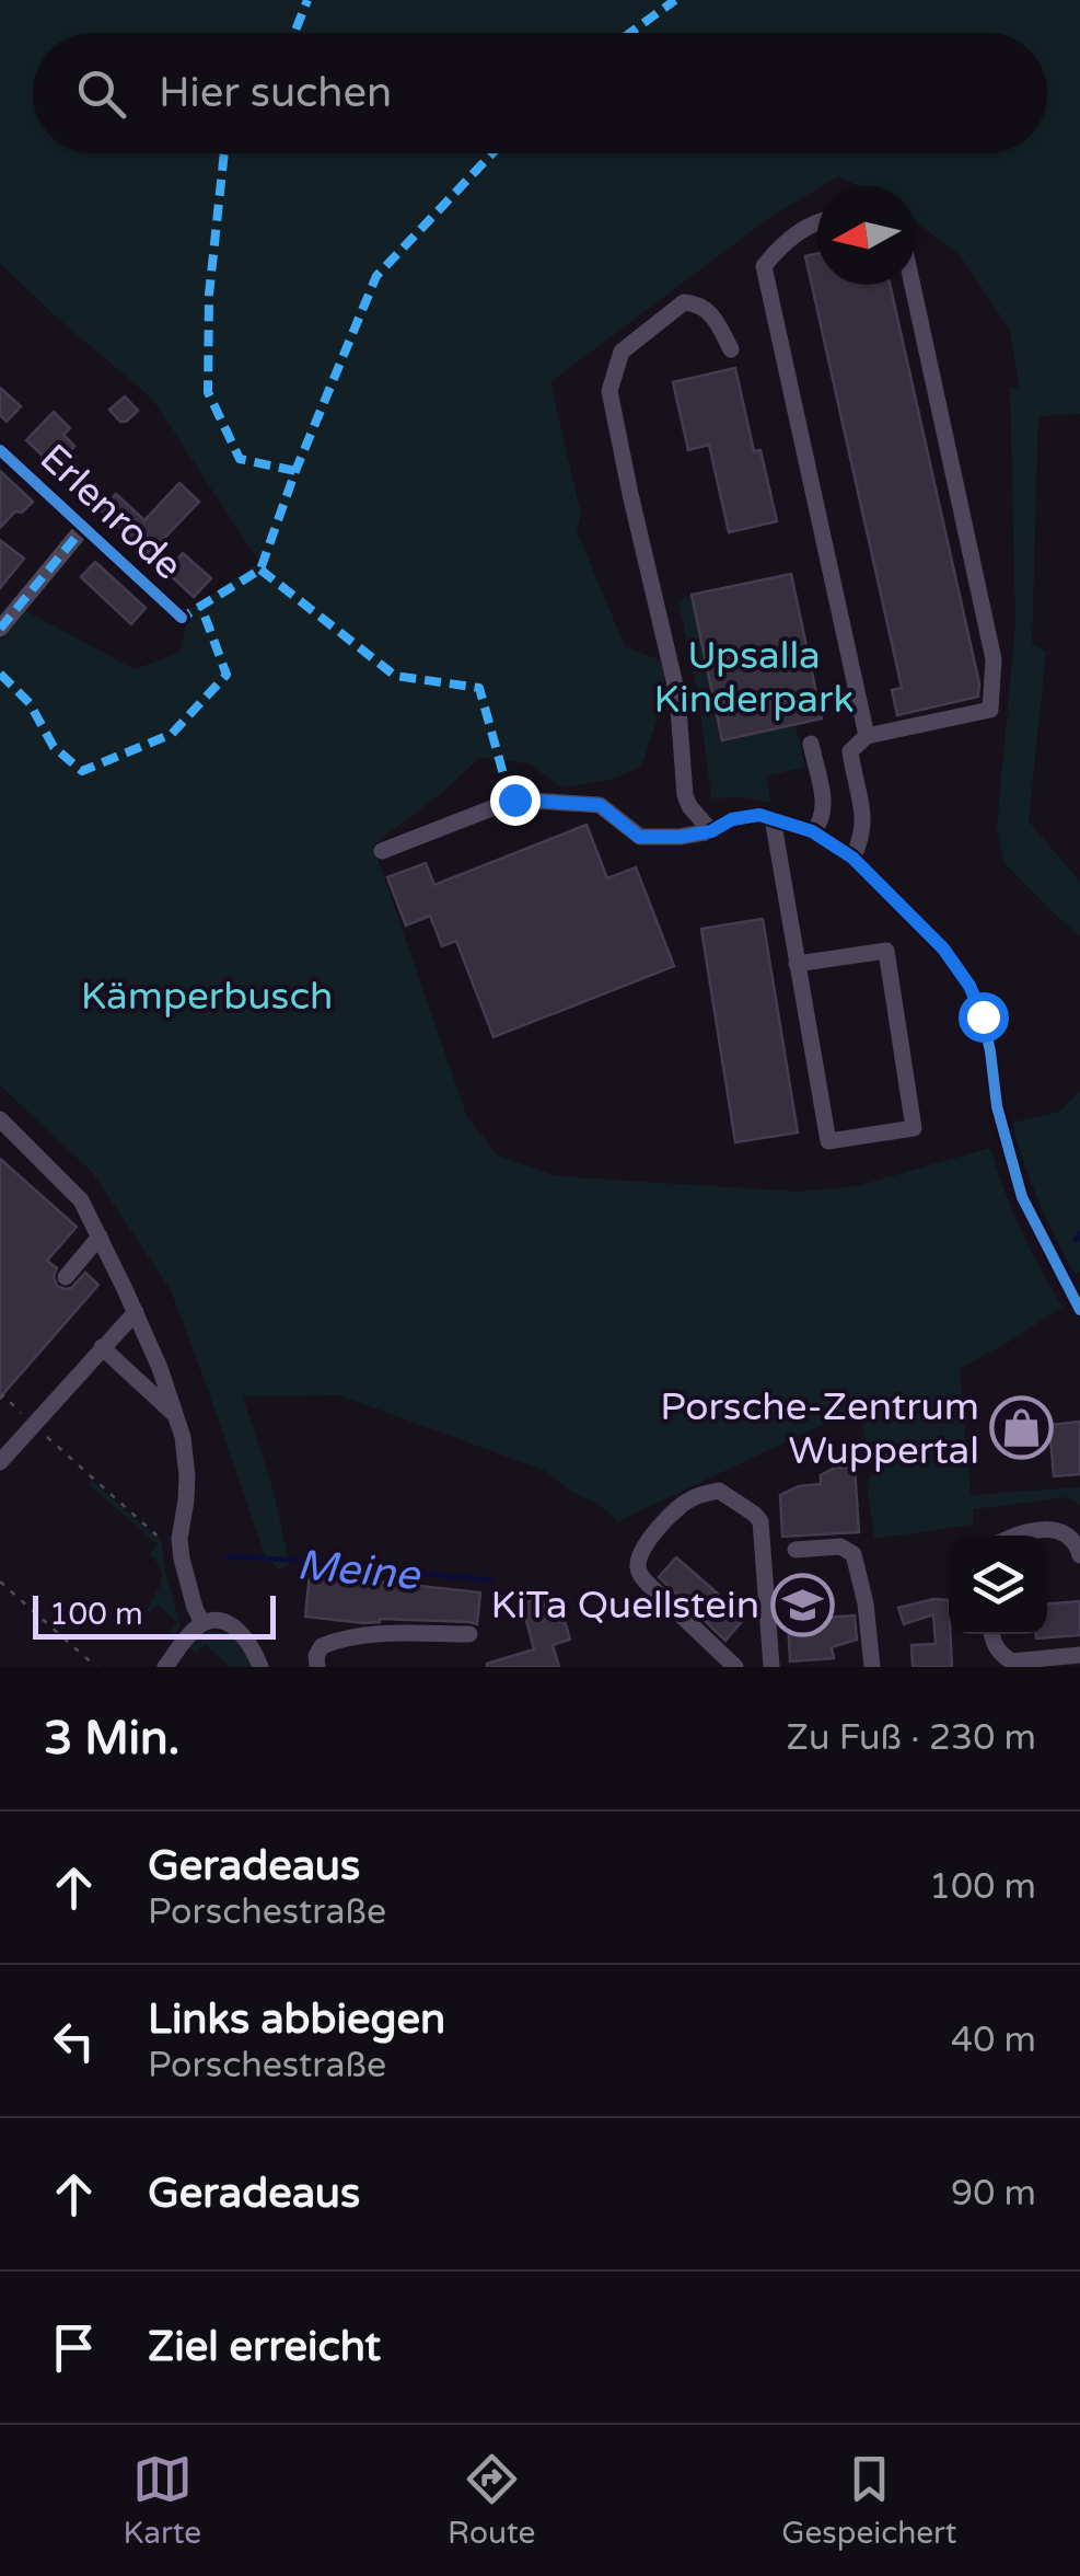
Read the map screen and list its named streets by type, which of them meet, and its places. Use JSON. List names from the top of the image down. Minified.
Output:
{"streets":{"street":["Erlenrode"]},"water":["Meine"],"parks":["Upsalla Kinderpark","Kämperbusch"],"places":{"shop":["Porsche-Zentrum Wuppertal"],"school or university":["KiTa Quellstein"]},"scale_bar":"100 m","north":"left","page":{"search":"Hier suchen","scale":"100 m","heading":["3 Min.","Zu Fuß · 230 m"],"list":[["Geradeaus","Porschestraße","100 m"],["Links abbiegen","Porschestraße","40 m"],["Geradeaus","90 m"],"Ziel erreicht"],"nav":["Karte","Route","Gespeichert"]}}
